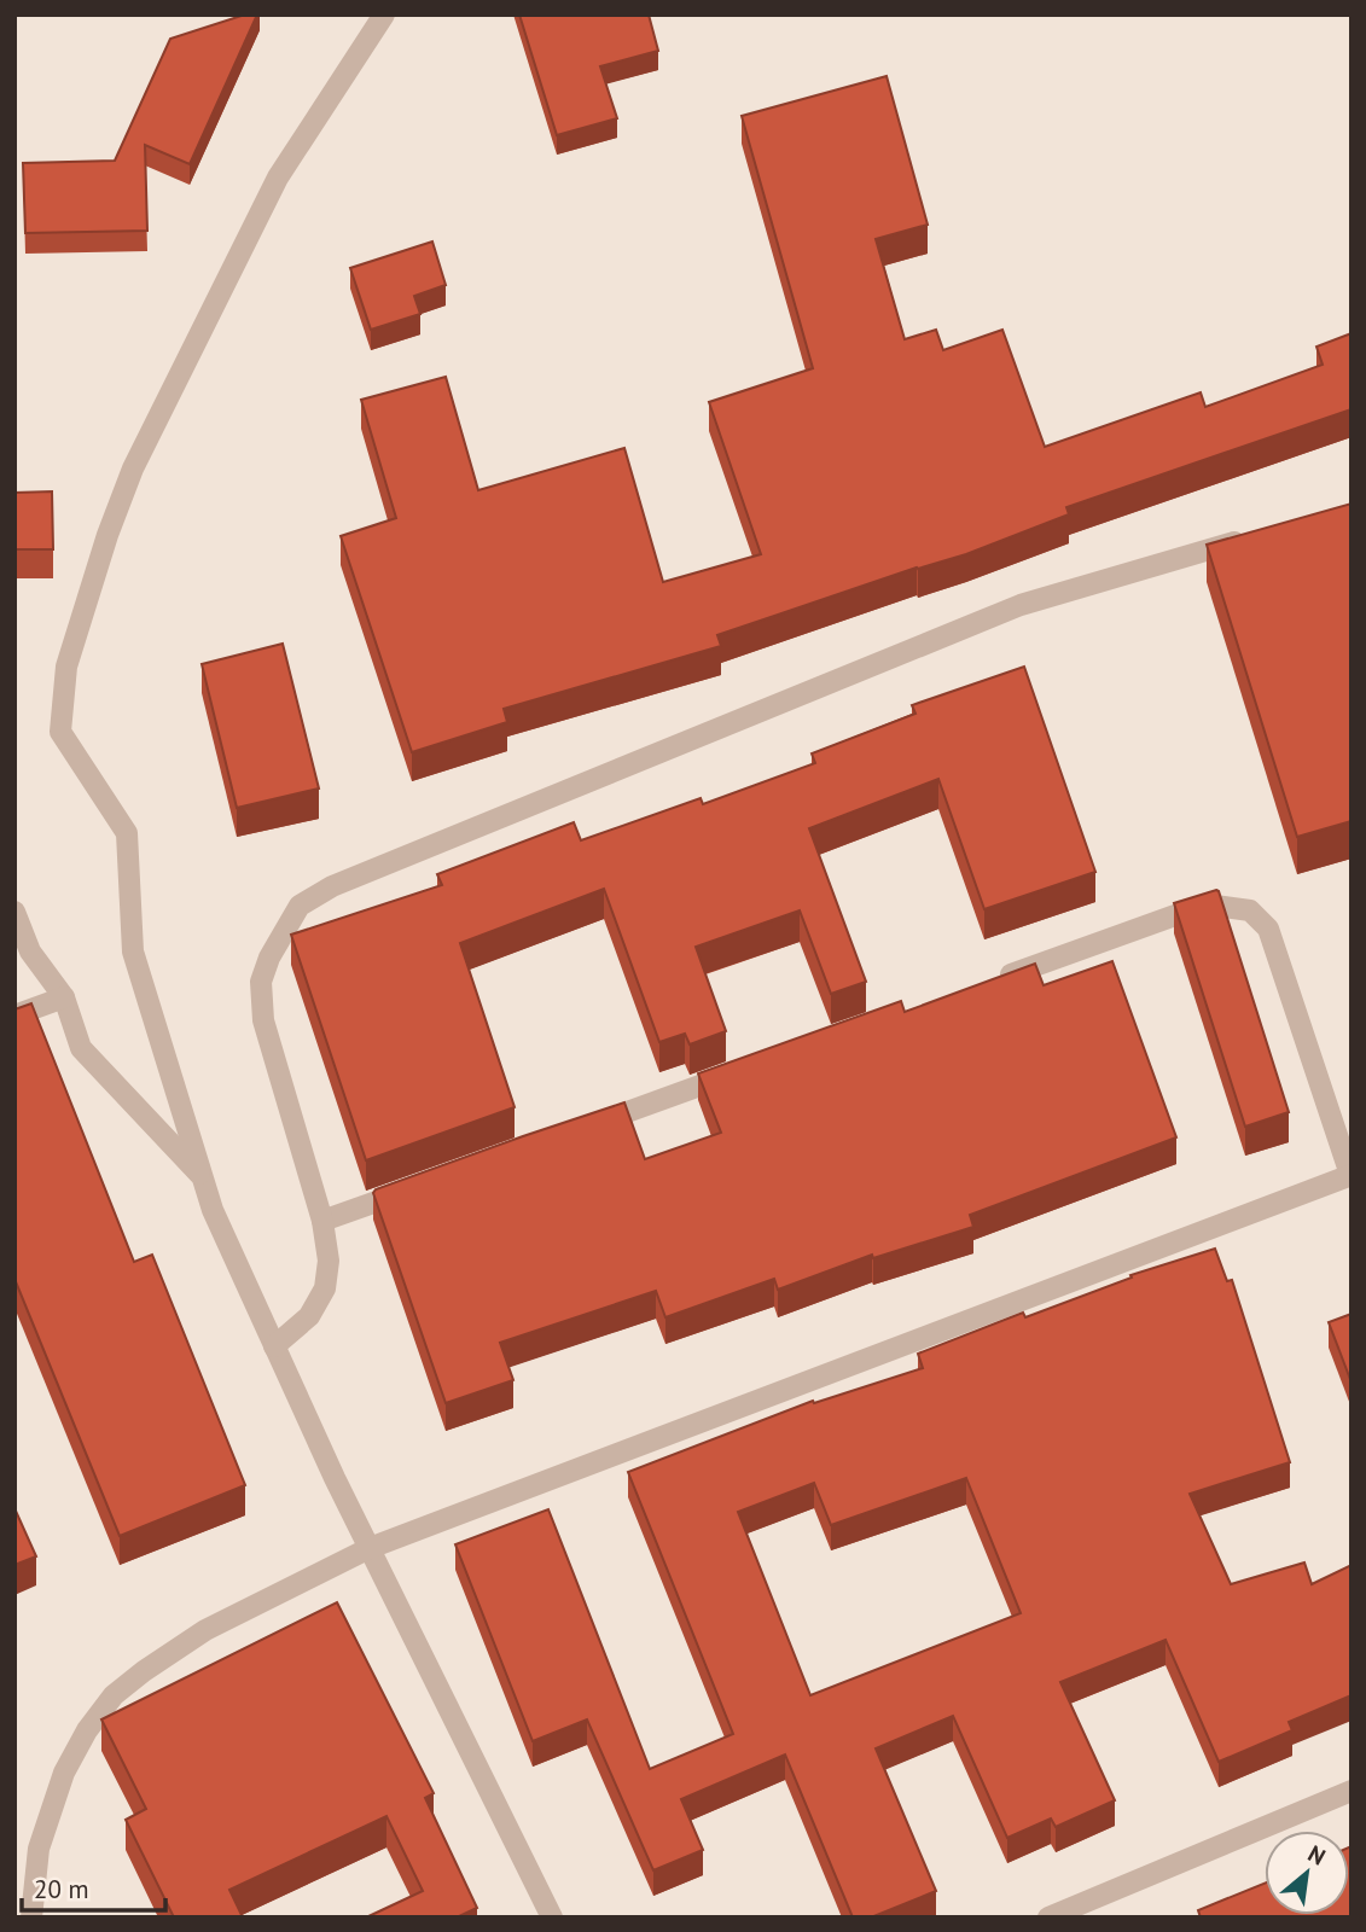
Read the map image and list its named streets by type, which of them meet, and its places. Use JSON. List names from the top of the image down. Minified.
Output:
{"scale_bar":"20 m","north":"top right"}
